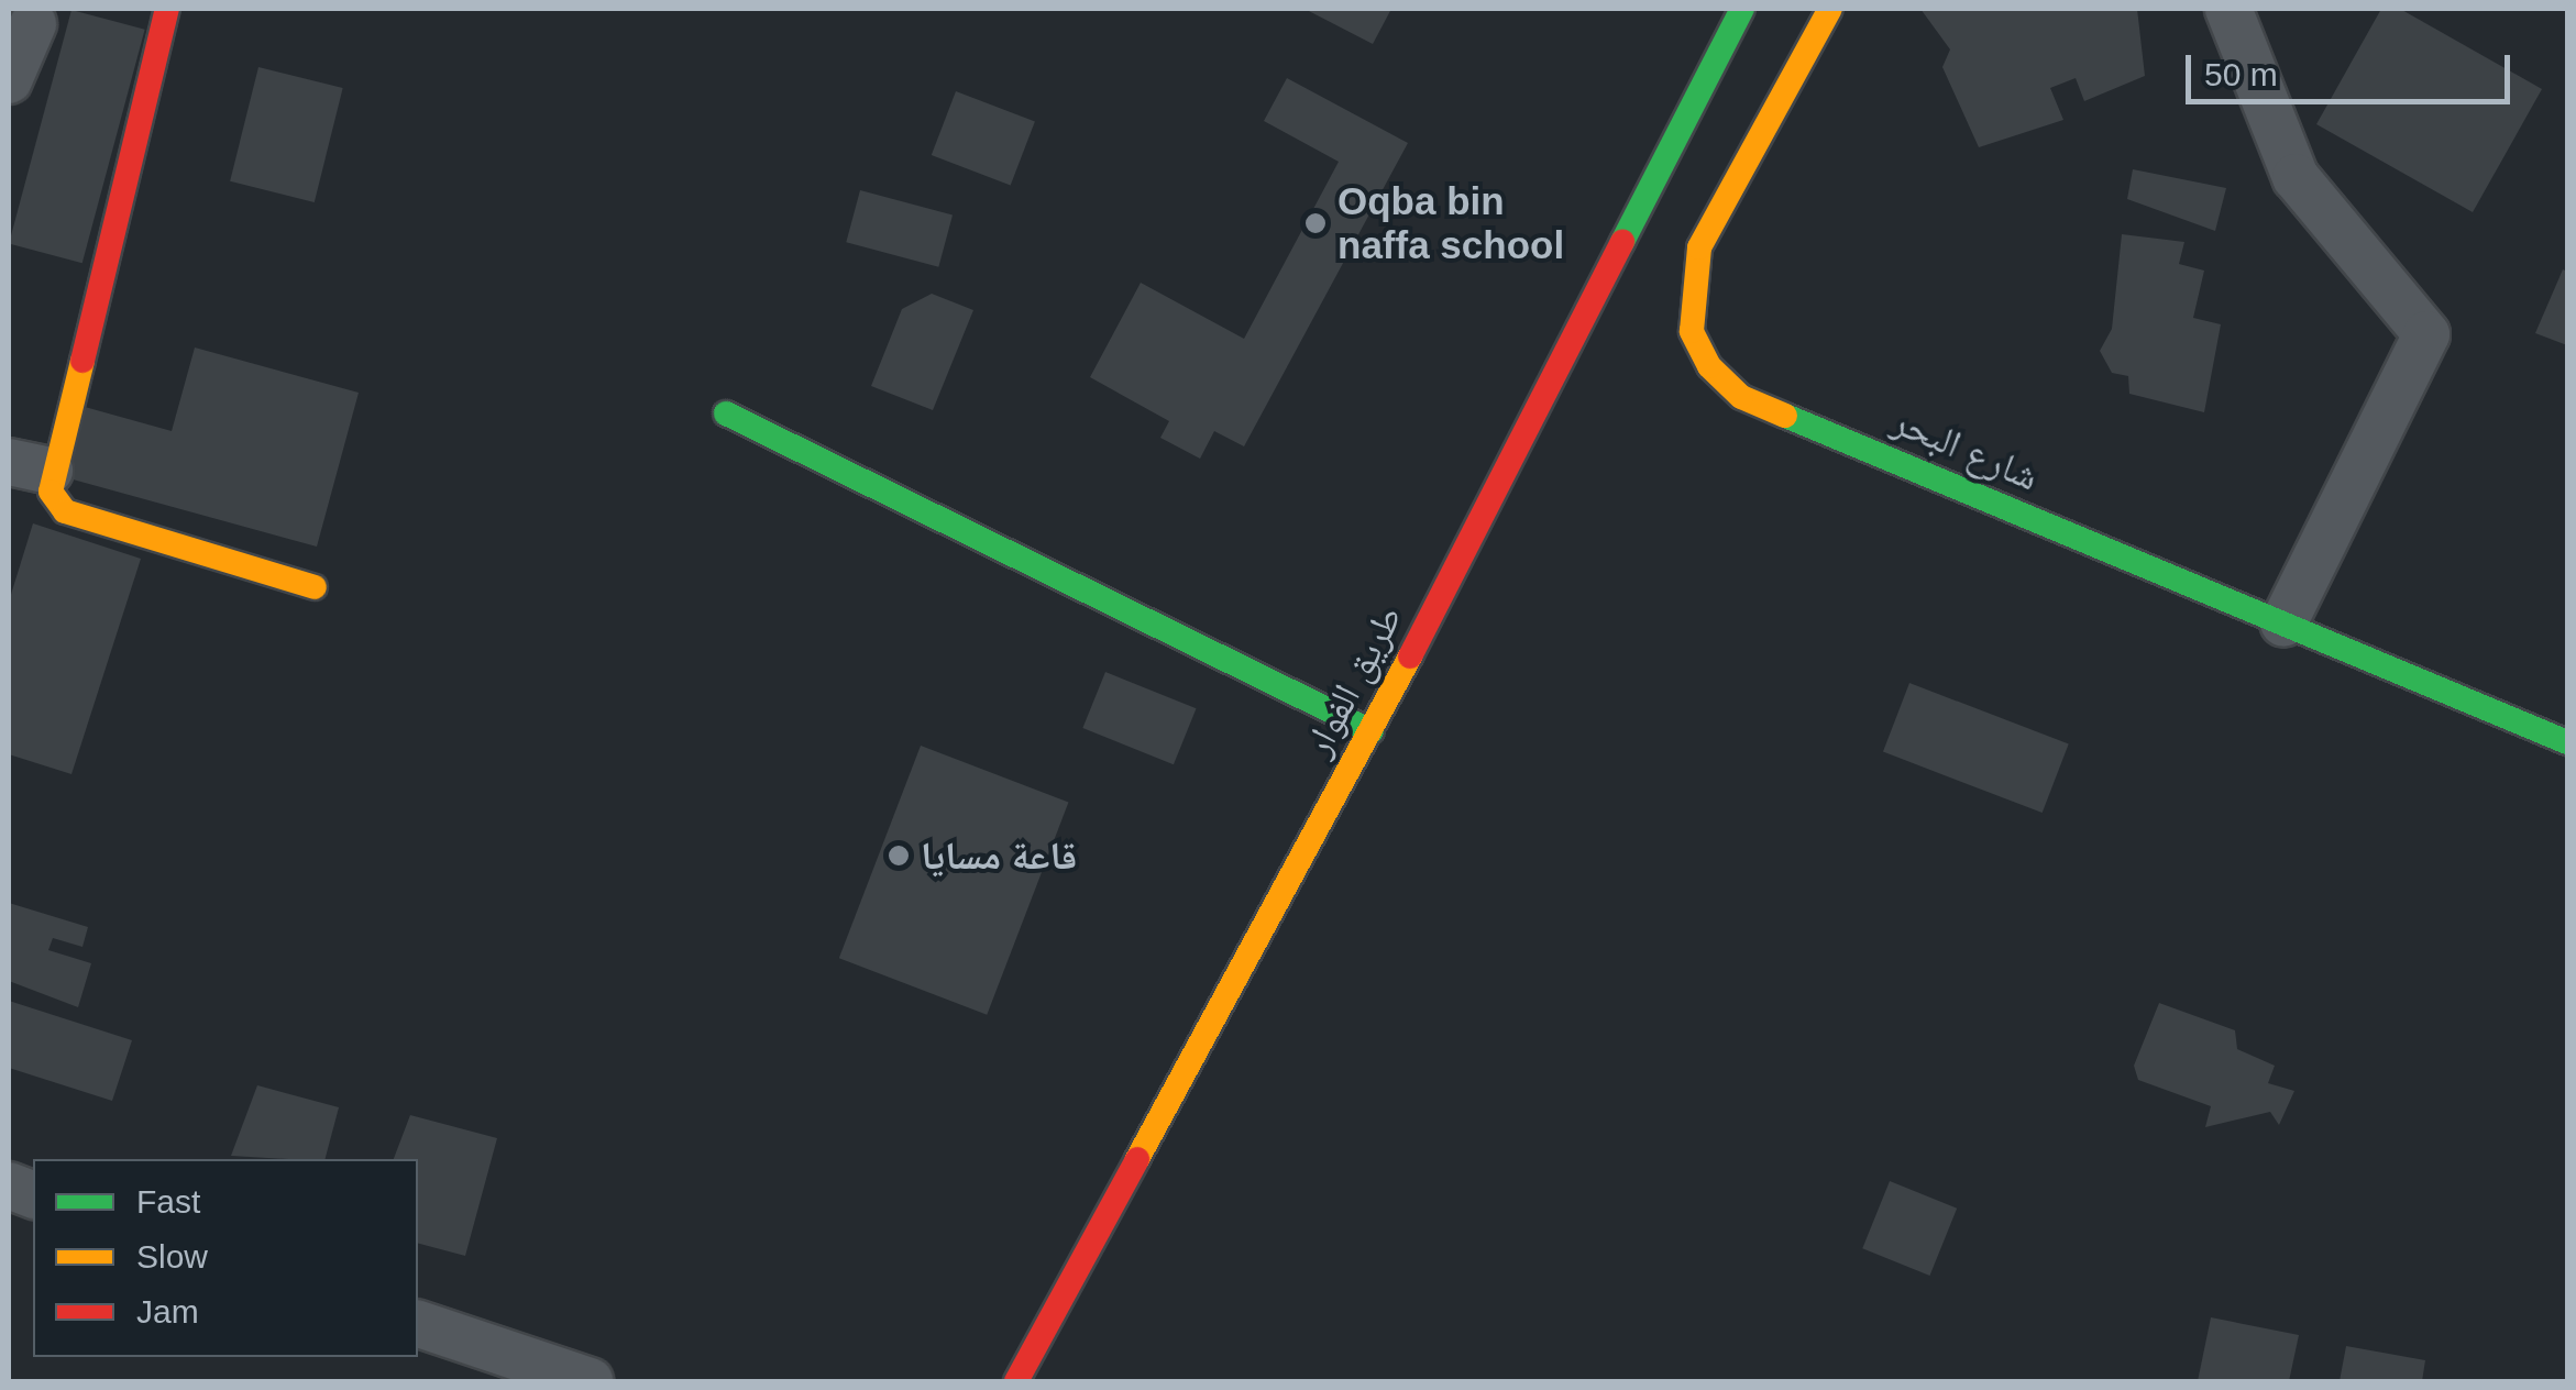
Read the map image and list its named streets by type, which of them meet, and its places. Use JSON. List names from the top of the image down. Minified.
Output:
{"streets":{"street":["شارع البحر","طريق الفوار"]},"places":["Oqba bin naffa school","قاعة مسايا"],"legend":["Fast","Slow","Jam"],"scale_bar":"50 m"}
